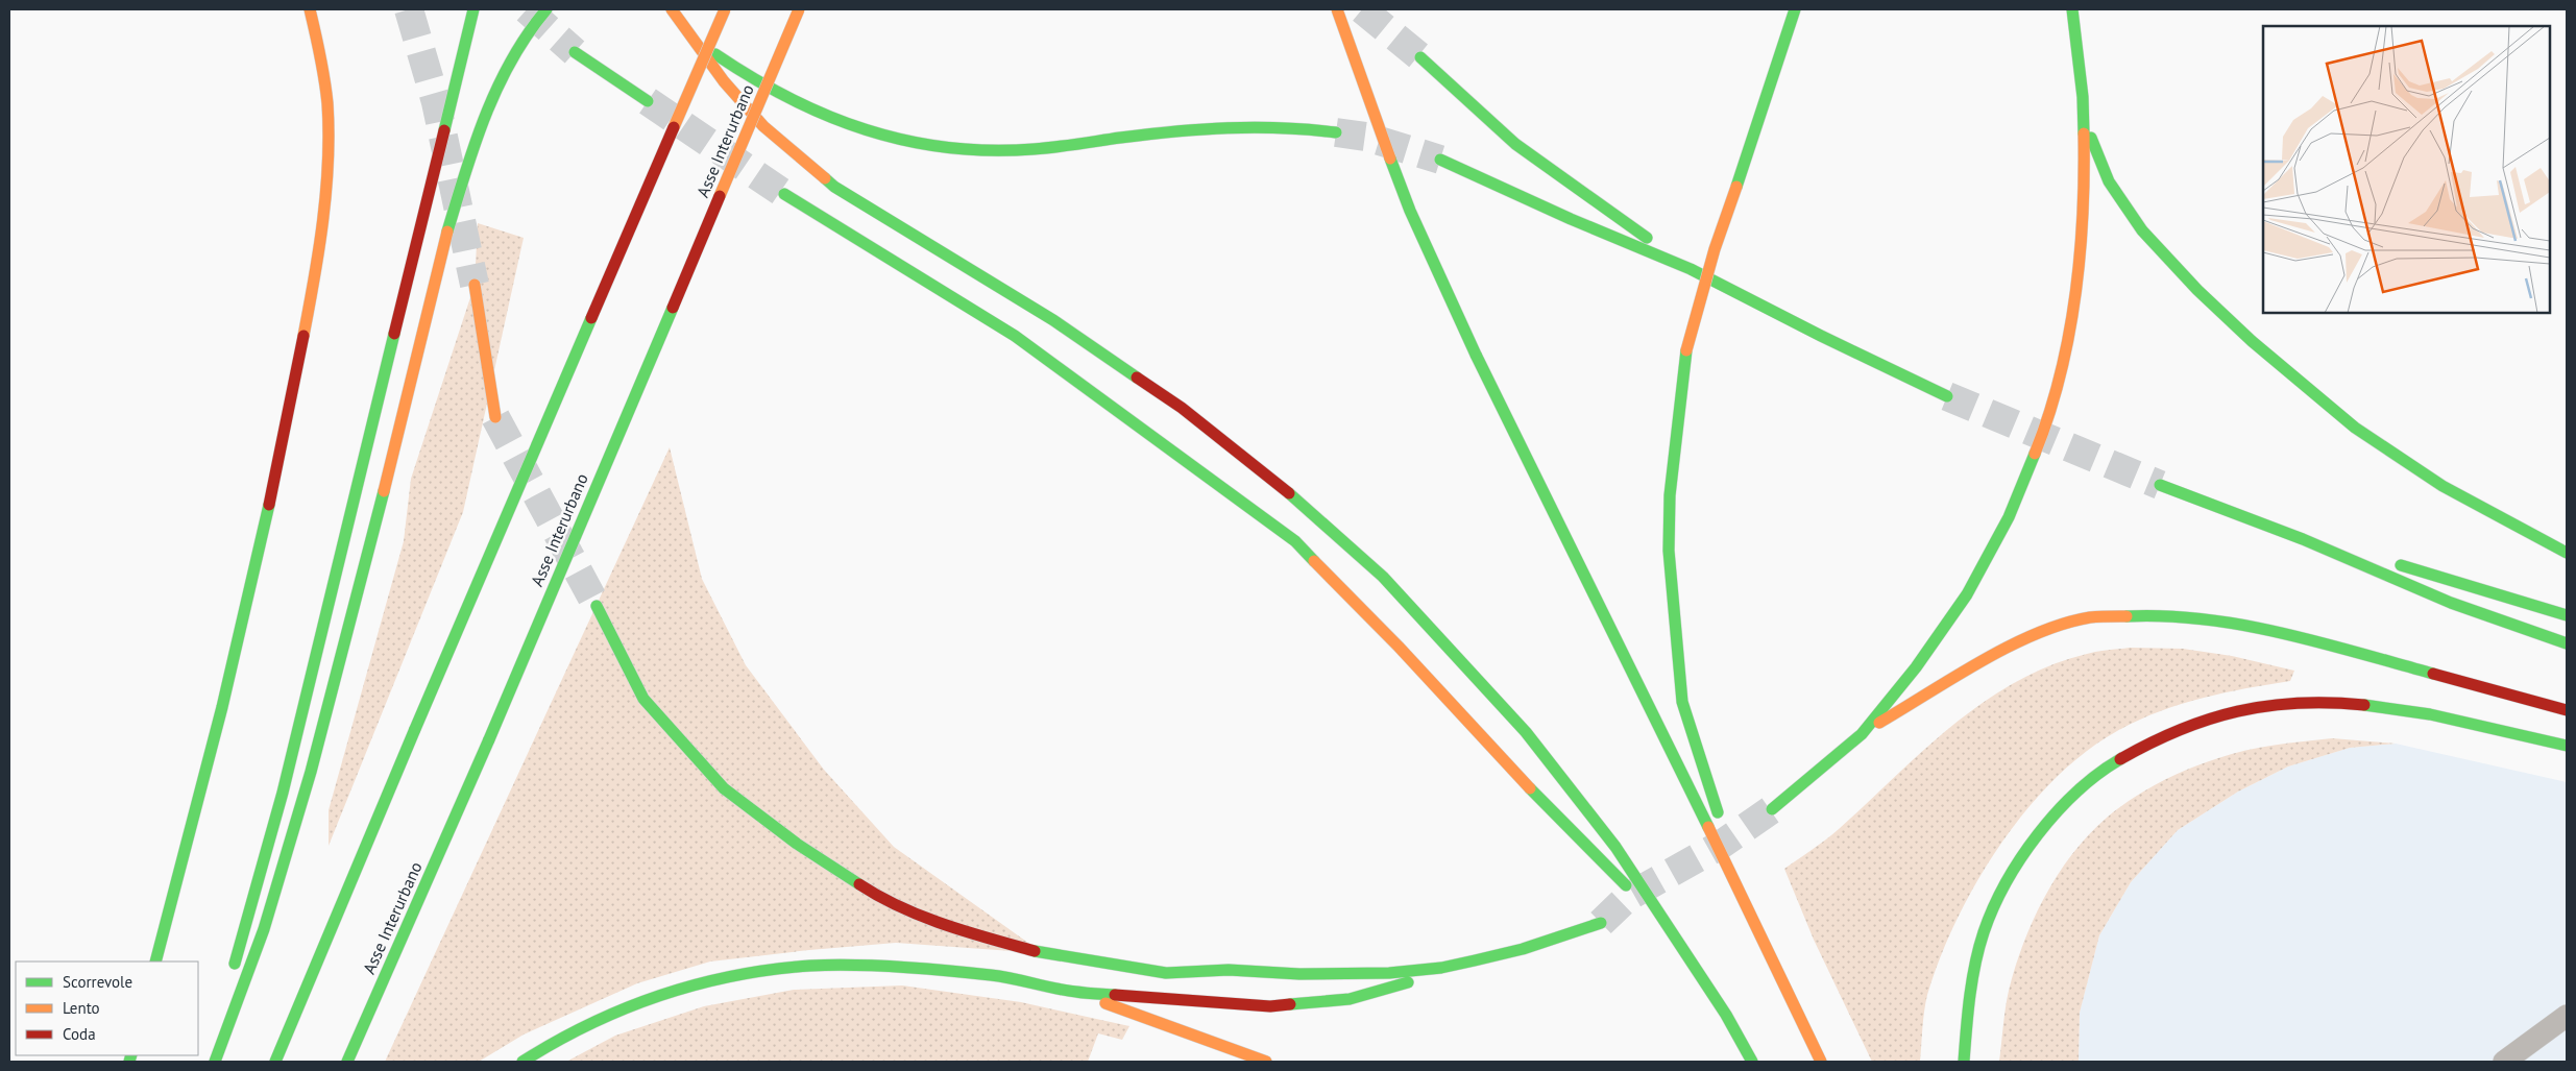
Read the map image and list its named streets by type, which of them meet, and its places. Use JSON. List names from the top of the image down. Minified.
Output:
{"streets":{"highway":["Asse Interurbano"]},"legend":["Scorrevole","Lento","Coda"]}
